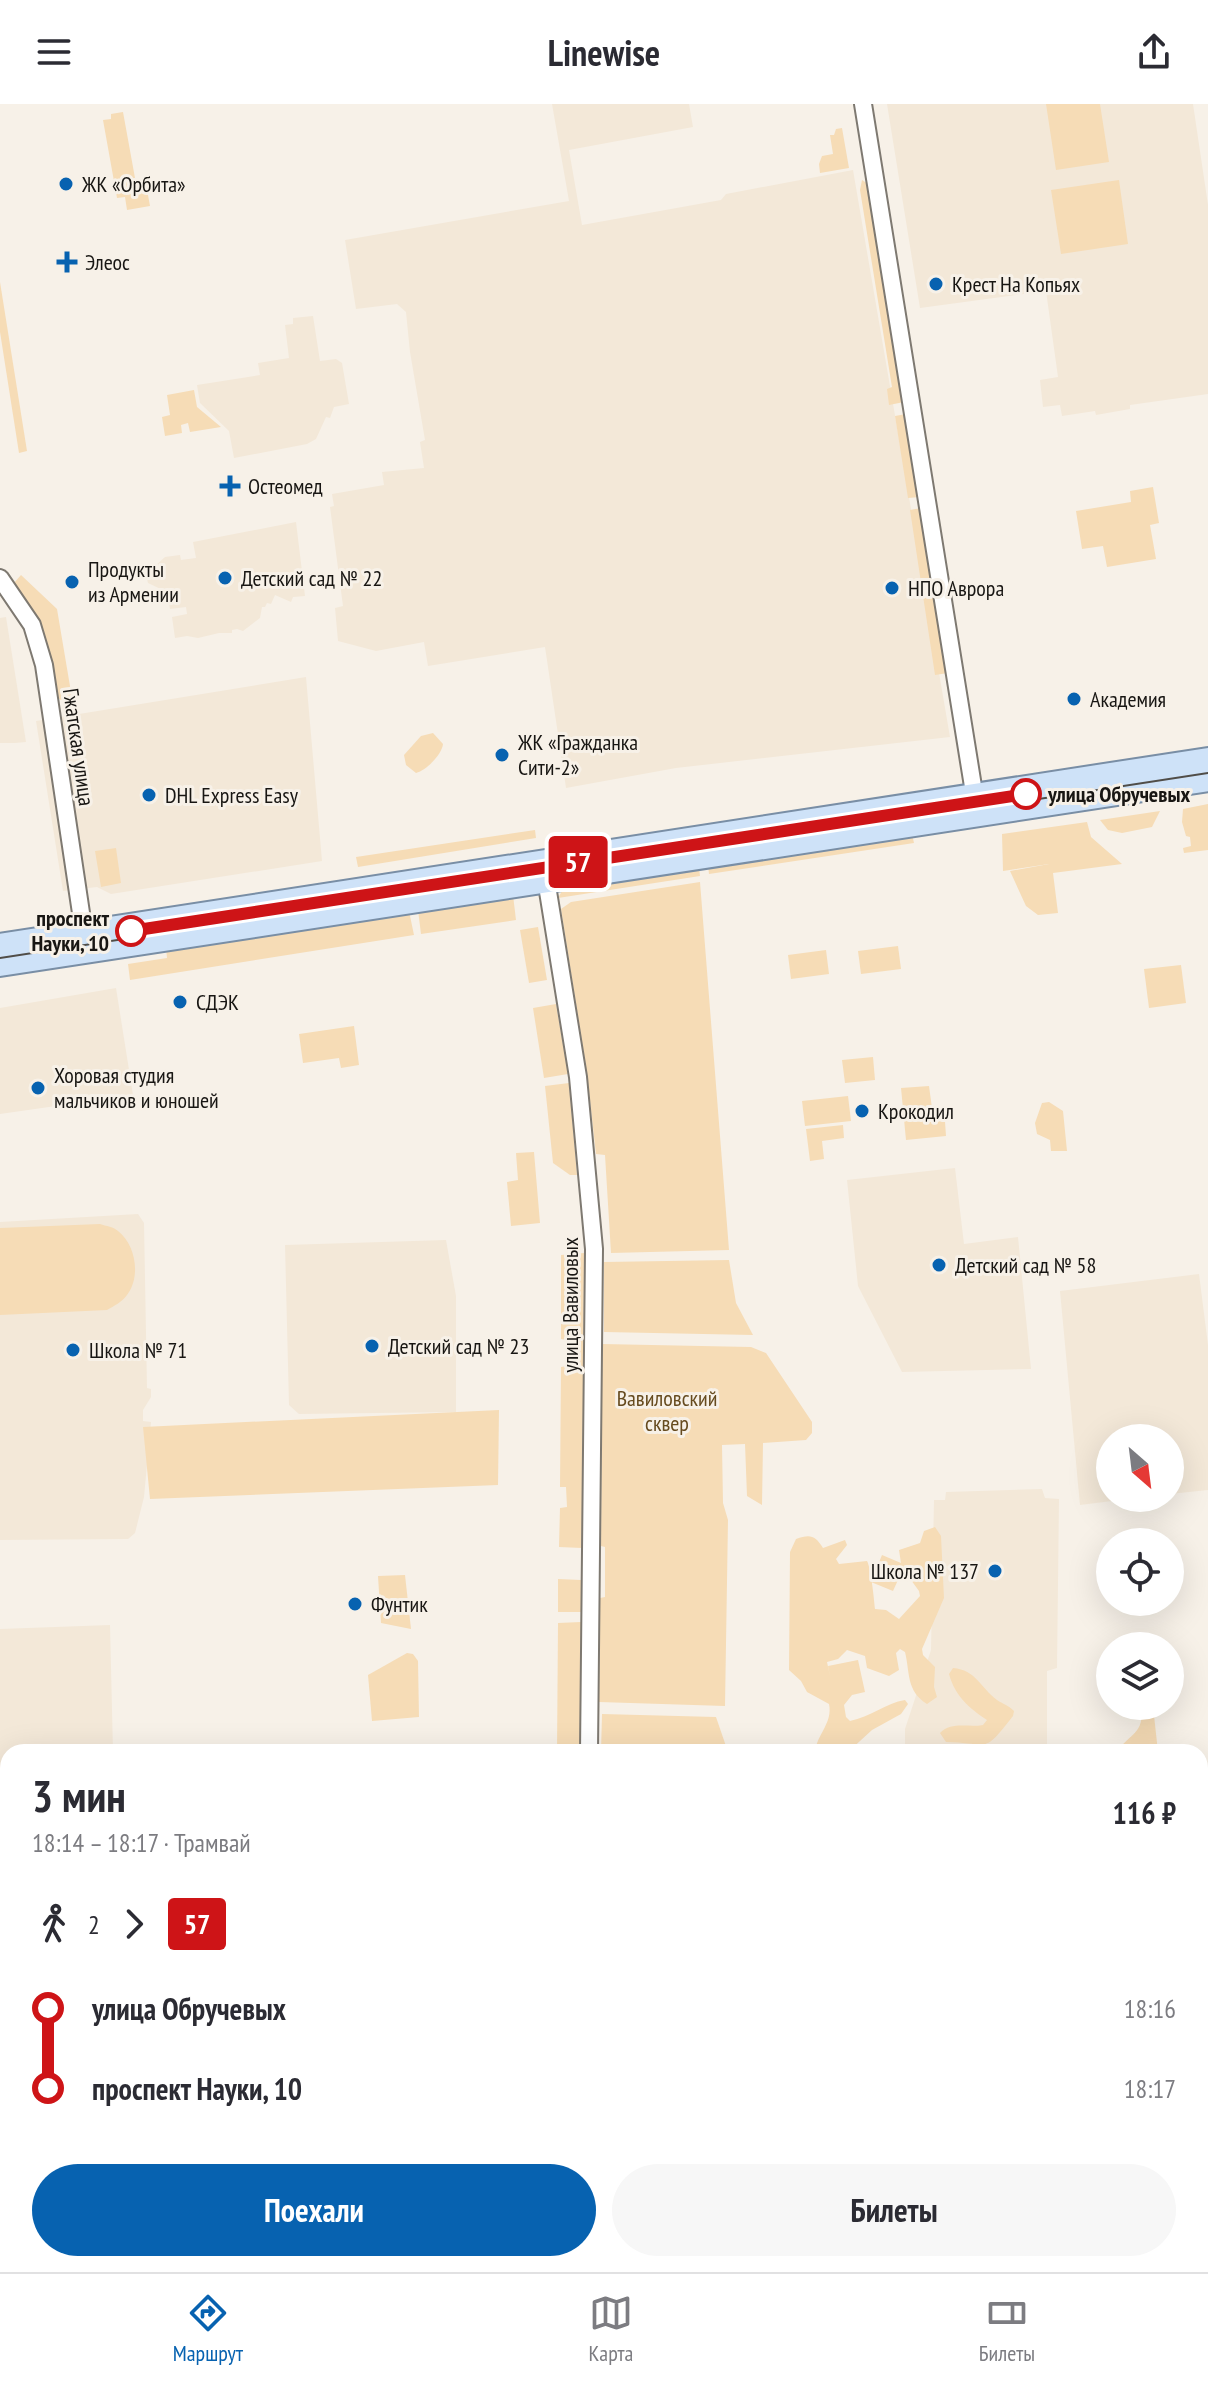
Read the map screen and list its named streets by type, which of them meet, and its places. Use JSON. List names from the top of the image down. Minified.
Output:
{"streets":{"street":["Гжатская улица","улица Вавиловых"]},"parks":["Вавиловский сквер"],"places":{"other":["ЖК «Орбита»","Крест На Копьях","Детский сад № 22","Продукты из Армении","НПО Аврора","Академия","ЖК «Гражданка Сити-2»","улица Обручевых","DHL Express Easy","проспект Науки, 10","СДЭК","Хоровая студия мальчиков и юношей","Крокодил","Детский сад № 58","Детский сад № 23","Школа № 71","Школа № 137","Фунтик"],"health":["Элеос","Остеомед"]},"lines":["tram line 57"],"north":"bottom right","page":{"header":"Linewise","on_map":"57","heading":["3 мин","18:14 – 18:17 · Трамвай","116 ₽"],"legs":["2","57"],"list":[{"name":"улица Обручевых","value":"18:16"},{"name":"проспект Науки, 10","value":"18:17"}],"buttons":["Поехали","Билеты"],"tabs":["Маршрут","Карта","Билеты"]}}
